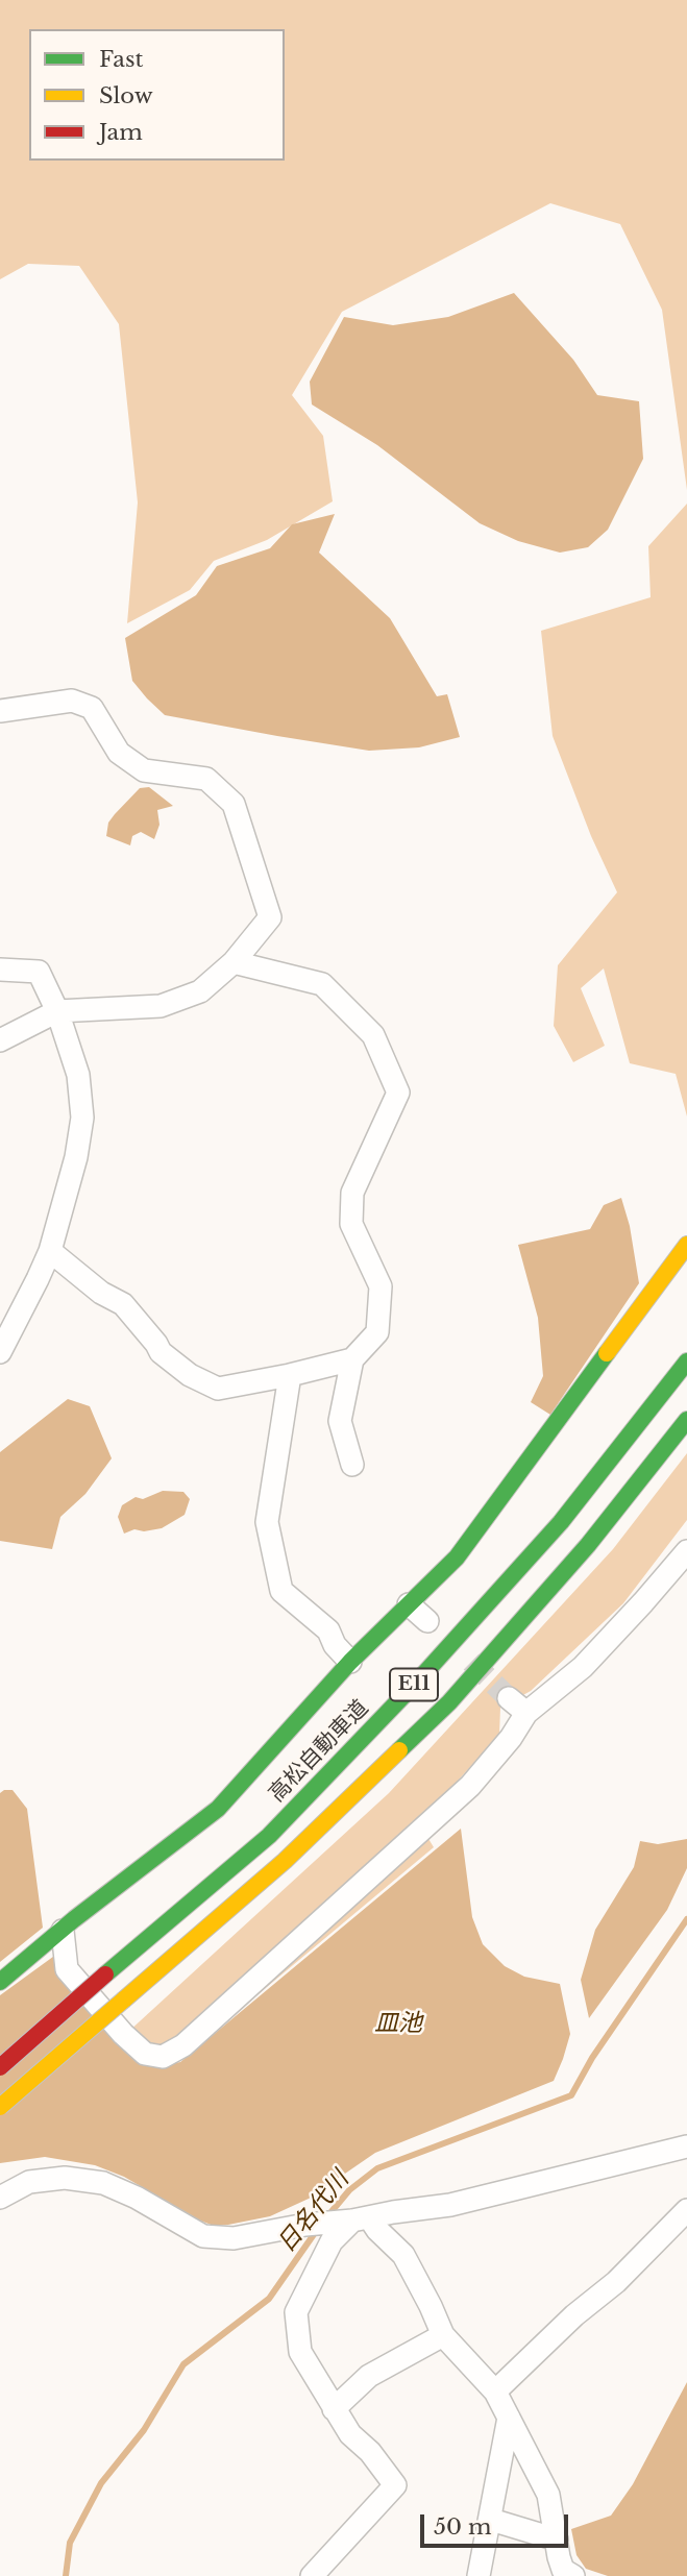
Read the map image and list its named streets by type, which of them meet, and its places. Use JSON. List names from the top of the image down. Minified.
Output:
{"streets":{"main road":["E11","高松自動車道"]},"water":["皿池","日名代川"],"legend":["Fast","Slow","Jam"],"scale_bar":"50 m"}
